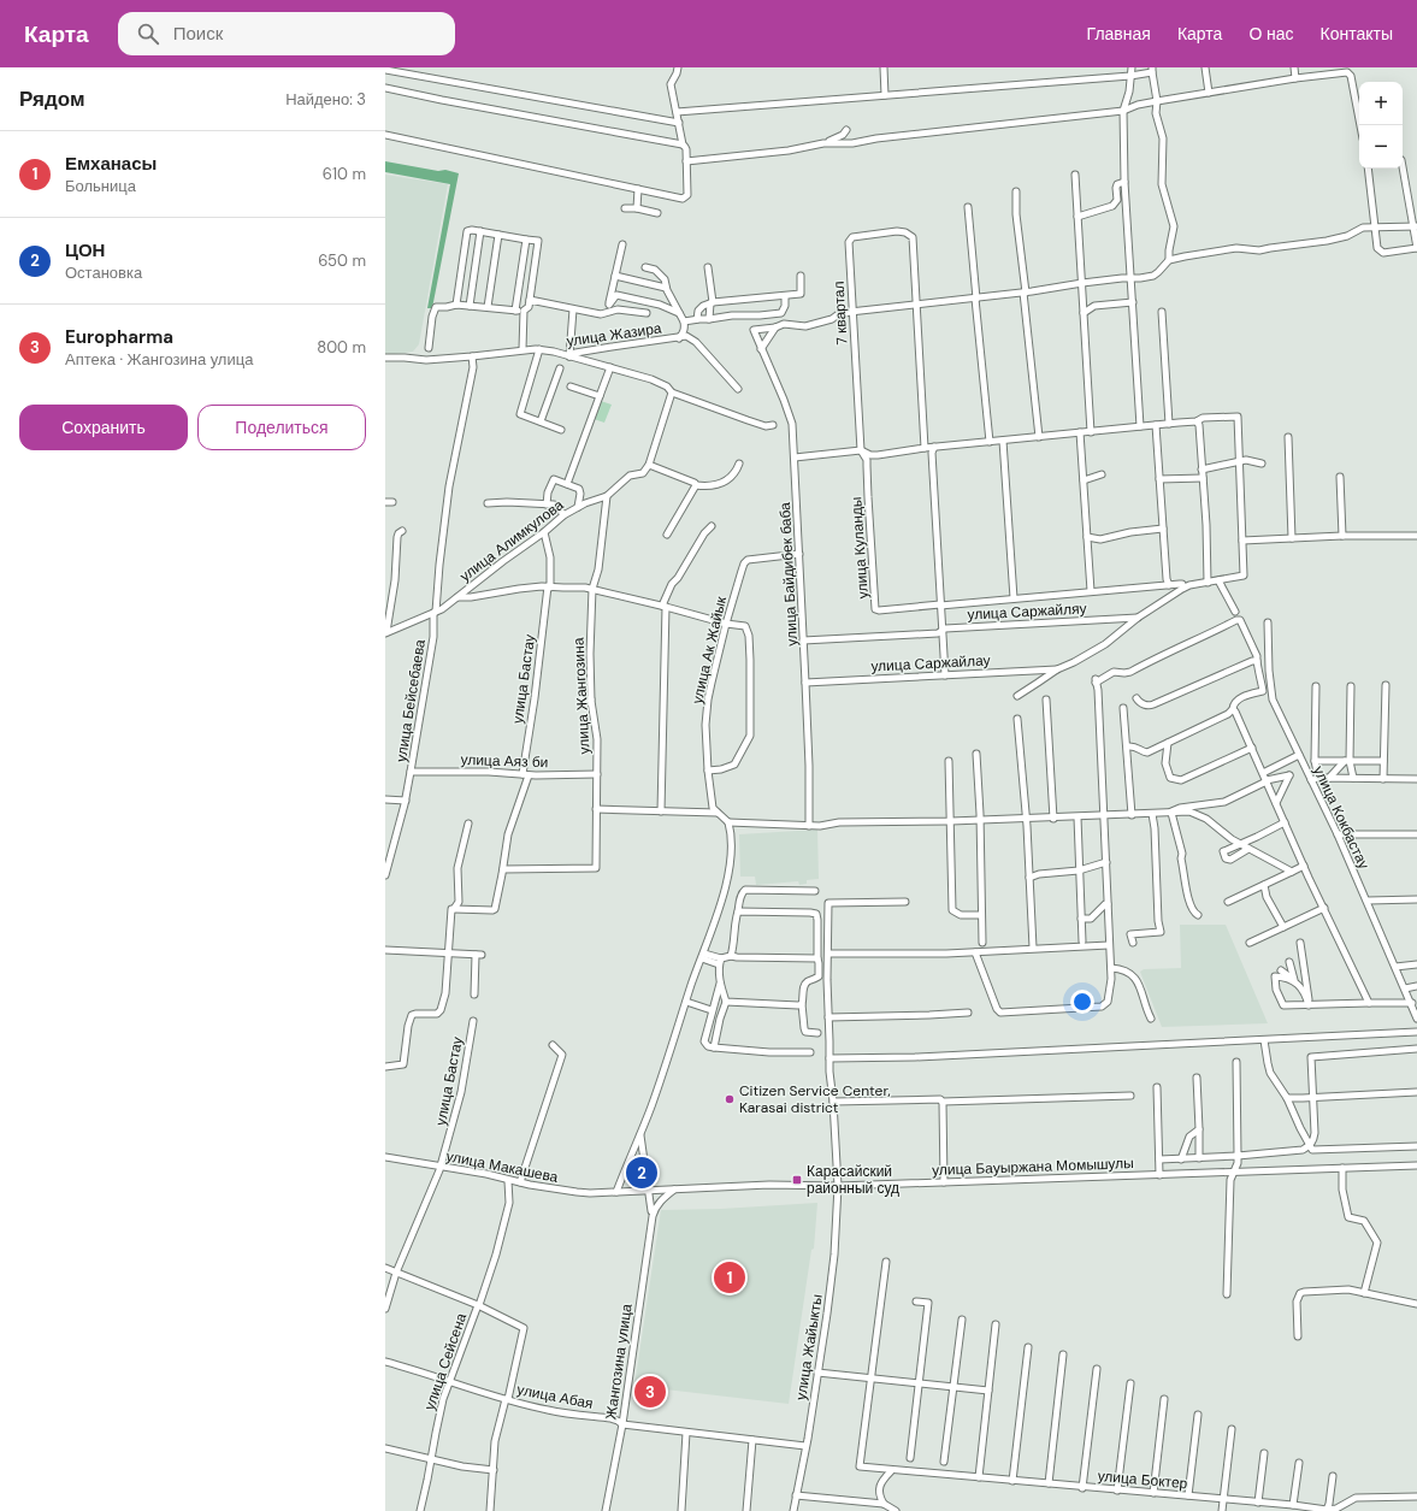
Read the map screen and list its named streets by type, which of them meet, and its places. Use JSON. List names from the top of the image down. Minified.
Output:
{"streets":{"street":["7 квартал","улица Жазира","улица Алимкулова","улица Куланды","улица Байдибек баба","улица Саржайляу","улица Ак Жайык","улица Саржайлау","улица Бастау","улица Жангозина","улица Бейсебаева","улица Аяз би","улица Кокбастау","улица Макашева","улица Бауыржана Момышулы","улица Жайыкты","улица Сейсена","Жангозина улица","улица Абая","улица Боктер"]},"crossings":[["7 квартал","улица Куланды"],["улица Жазира","улица Бейсебаева"],["улица Алимкулова","улица Бастау"],["улица Алимкулова","улица Жангозина"],["улица Алимкулова","улица Бейсебаева"],["улица Байдибек баба","улица Саржайляу"],["улица Байдибек баба","улица Ак Жайык"],["улица Байдибек баба","улица Саржайлау"],["улица Бастау","улица Жангозина"],["улица Бастау","улица Аяз би"],["улица Бастау","улица Макашева"],["улица Жангозина","улица Аяз би"],["улица Бейсебаева","улица Аяз би"],["улица Макашева","улица Бауыржана Момышулы"],["улица Макашева","улица Сейсена"],["улица Бауыржана Момышулы","улица Жайыкты"],["улица Жайыкты","улица Абая"],["улица Сейсена","улица Абая"],["Жангозина улица","улица Абая"]],"places":{"other":["Citizen Service Center, Karasai district"],"transit":["Карасайский районный суд"]},"page":{"header":"Карта","search":"Поиск","nav":["Главная","Карта","О нас","Контакты"],"heading":["Рядом","Найдено: 3"],"map_buttons":["+","−"],"list":[{"mark":"1","name":"Емханасы","note":"Больница","value":"610 m"},{"mark":"2","name":"ЦОН","note":"Остановка","value":"650 m"},{"mark":"3","name":"Europharma","note":"Аптека · Жангозина улица","value":"800 m"}],"buttons":["Сохранить","Поделиться"],"pins":["2","1","3"]}}
